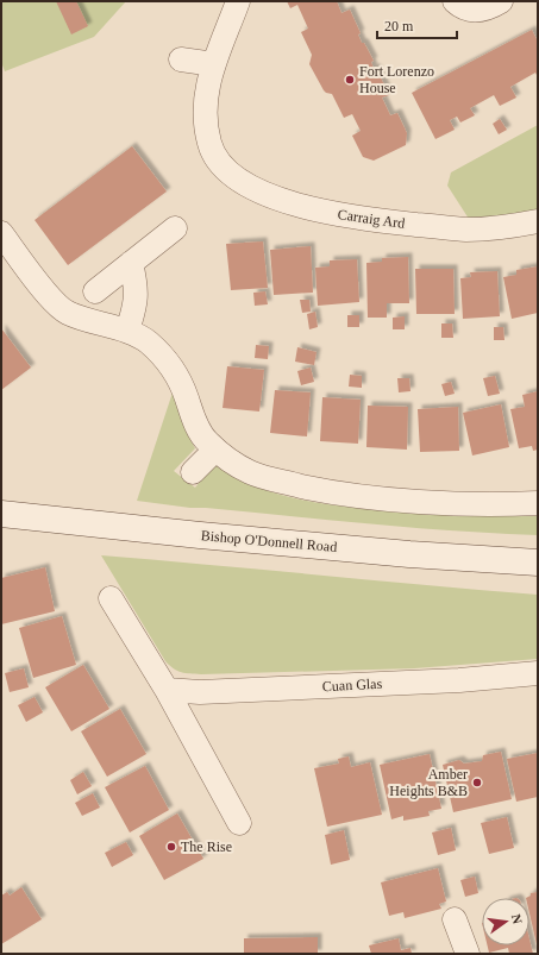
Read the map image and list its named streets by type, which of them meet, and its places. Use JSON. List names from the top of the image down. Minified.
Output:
{"streets":{"main road":["Bishop O'Donnell Road"],"street":["Carraig Ard","Cuan Glas"]},"places":["Fort Lorenzo House","Amber Heights B&B","The Rise"],"scale_bar":"20 m","north":"right"}
